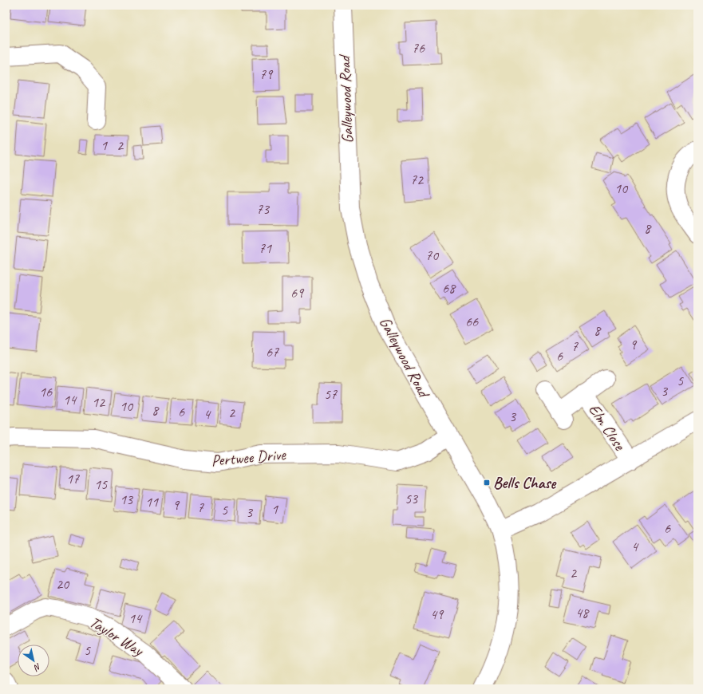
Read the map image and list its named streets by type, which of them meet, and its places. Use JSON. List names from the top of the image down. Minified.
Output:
{"streets":{"street":["Galleywood Road","Elm Close","Pertwee Drive","Taylor Way"]},"crossings":[["Galleywood Road","Pertwee Drive"]],"places":{"transit":["Bells Chase"]},"house_numbers":["76","79","1","2","72","10","73","8","71","70","68","69","66","8","9","7","67","6","5","3","16","57","14","12","10","8","6","2","4","3","17","15","53","13","11","9","7","1","5","3","6","4","2","20","48","49","14","5"],"north":"bottom right"}
